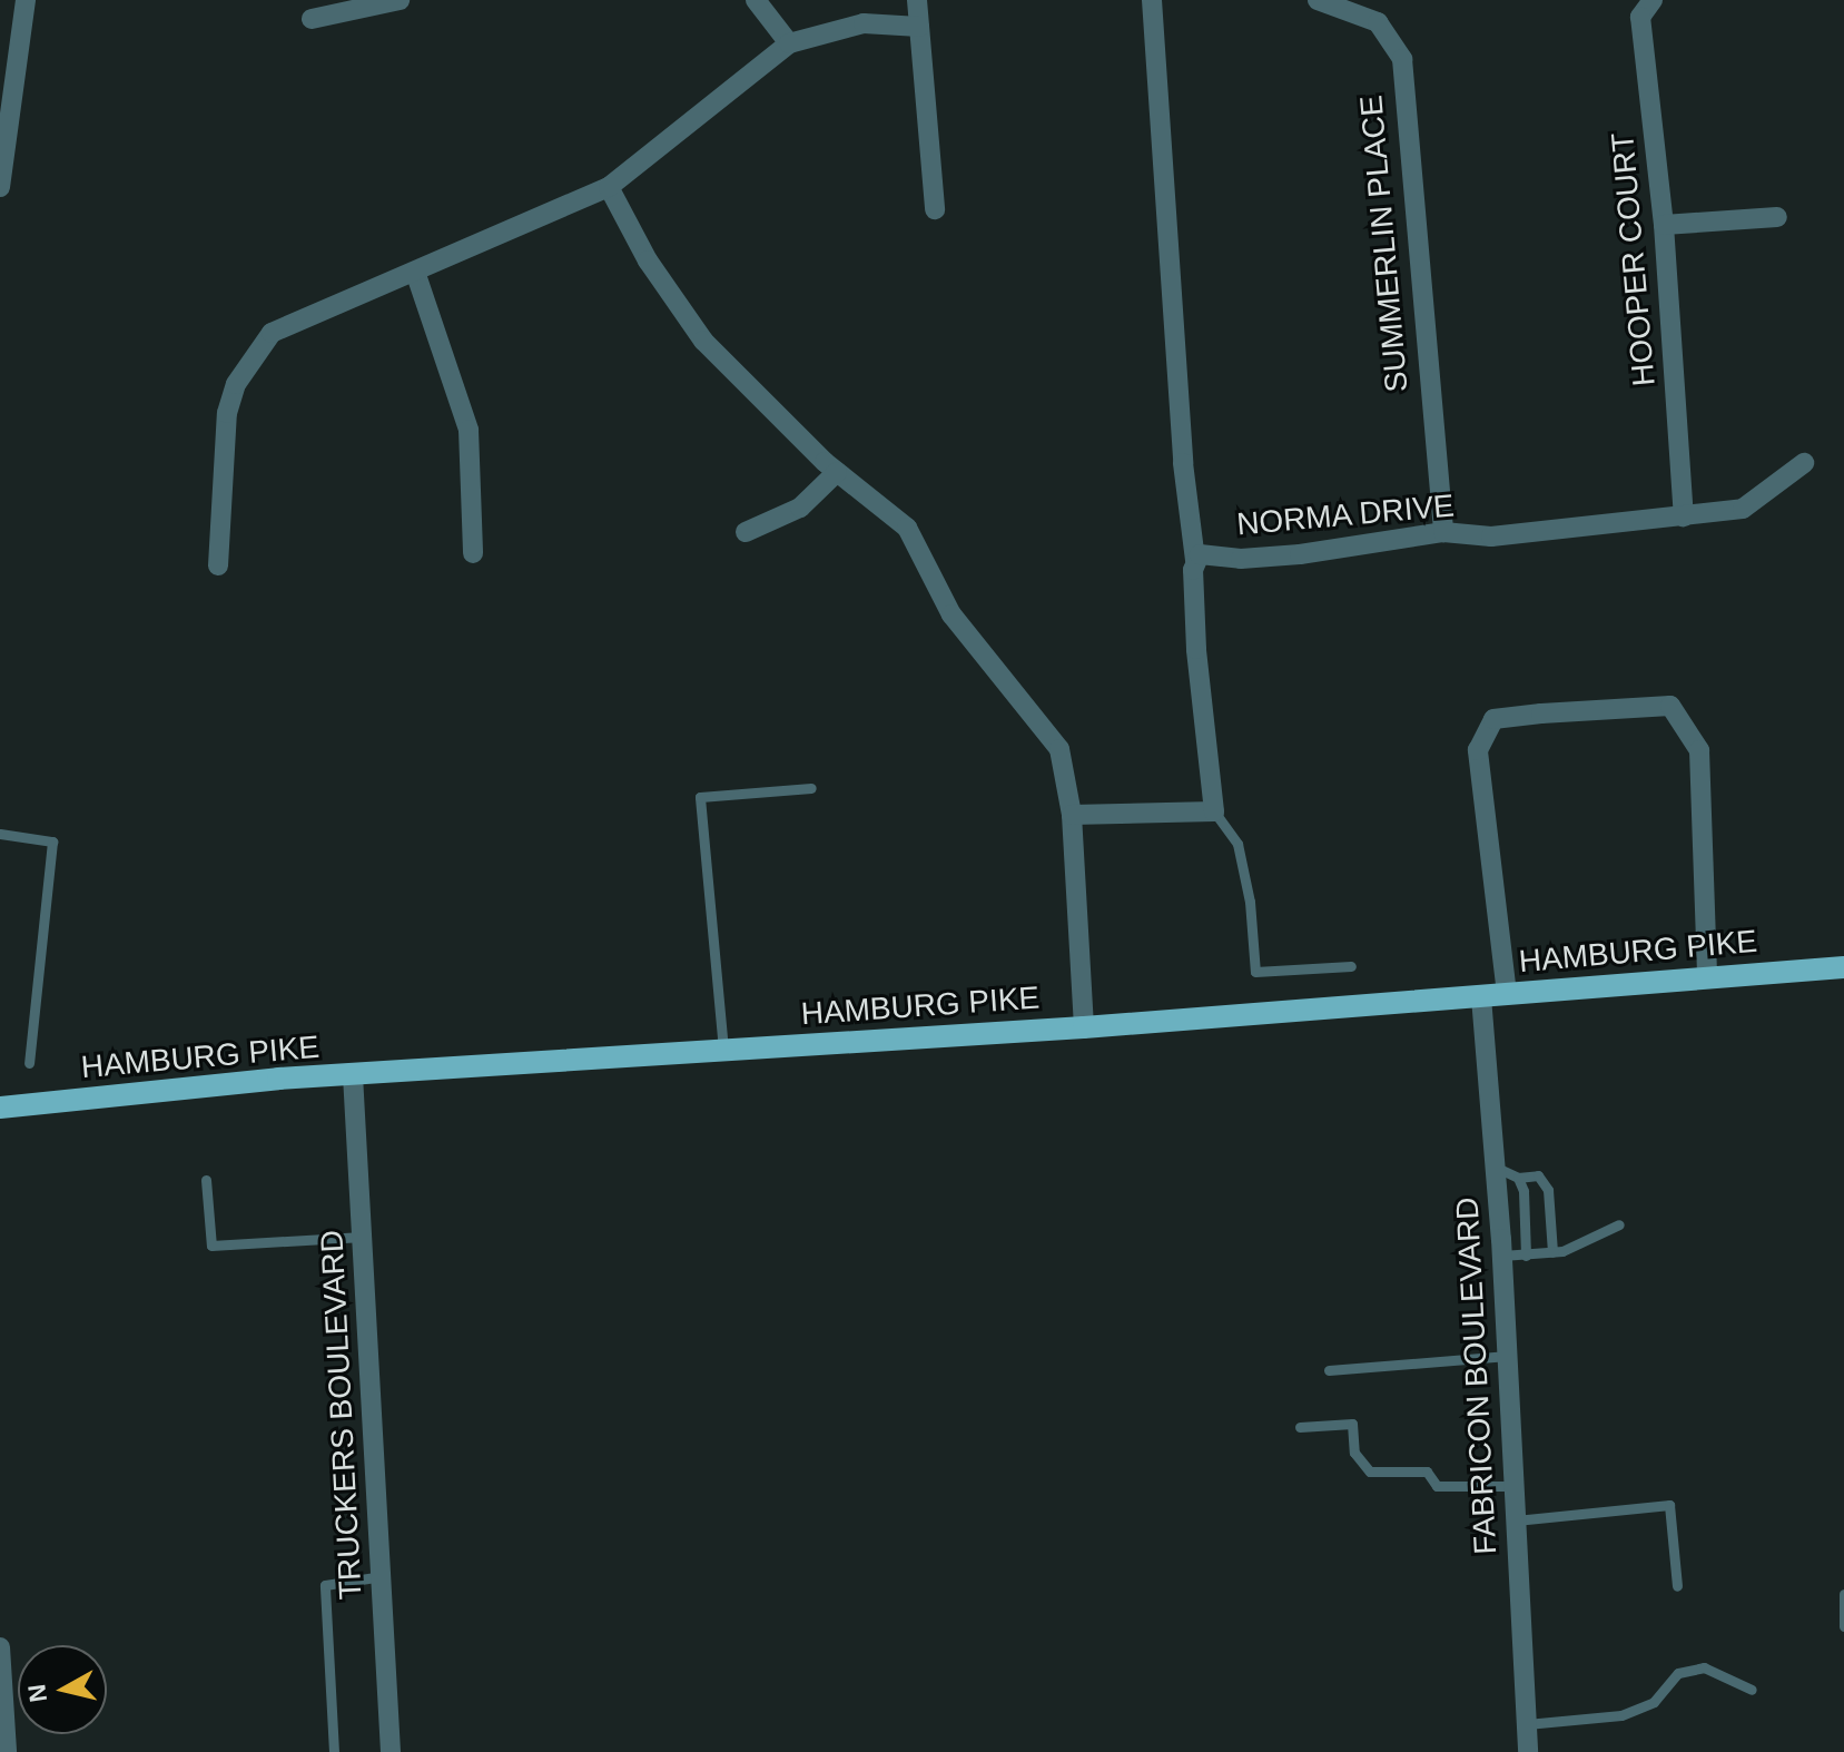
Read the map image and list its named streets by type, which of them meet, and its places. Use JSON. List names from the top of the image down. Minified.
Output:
{"streets":{"main road":["HAMBURG PIKE"],"street":["SUMMERLIN PLACE","HOOPER COURT","NORMA DRIVE","FABRICON BOULEVARD","TRUCKERS BOULEVARD"]},"crossings":[["SUMMERLIN PLACE","NORMA DRIVE"],["HOOPER COURT","NORMA DRIVE"],["HAMBURG PIKE","FABRICON BOULEVARD"],["HAMBURG PIKE","TRUCKERS BOULEVARD"]],"north":"left"}
